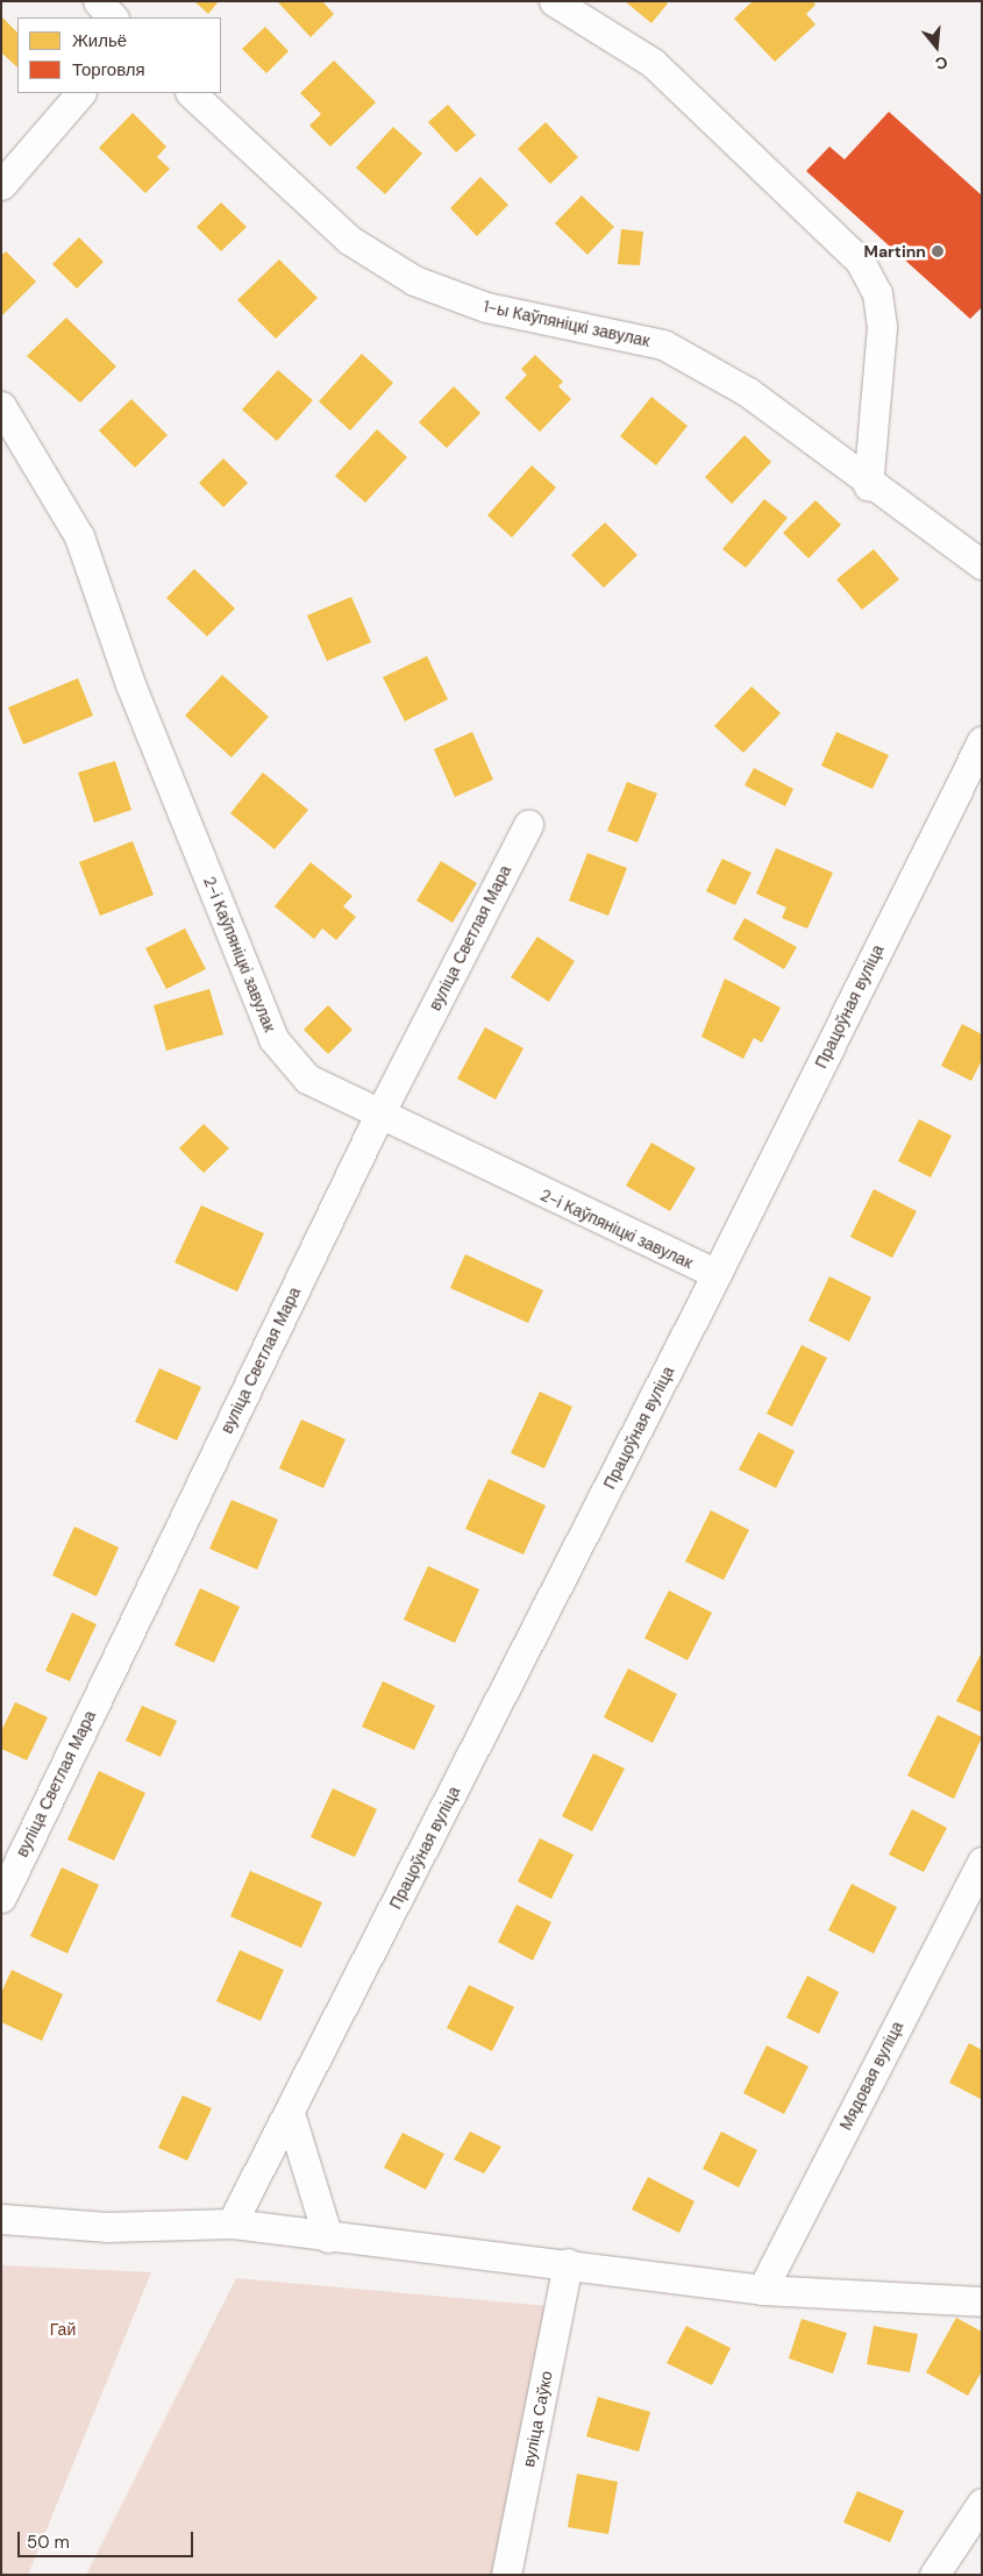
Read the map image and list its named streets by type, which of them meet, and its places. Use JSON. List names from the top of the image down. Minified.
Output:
{"streets":{"street":["1-ы Каўпяніцкі завулак","вуліца Светлая Мара","2-і Каўпяніцкі завулак","Працоўная вуліца","Мядовая вуліца","вуліца Саўко"]},"crossings":[["вуліца Светлая Мара","2-і Каўпяніцкі завулак"],["2-і Каўпяніцкі завулак","Працоўная вуліца"]],"parks":["Гай"],"places":["Martinn"],"legend":["Жильё","Торговля"],"scale_bar":"50 m","north":"bottom"}
